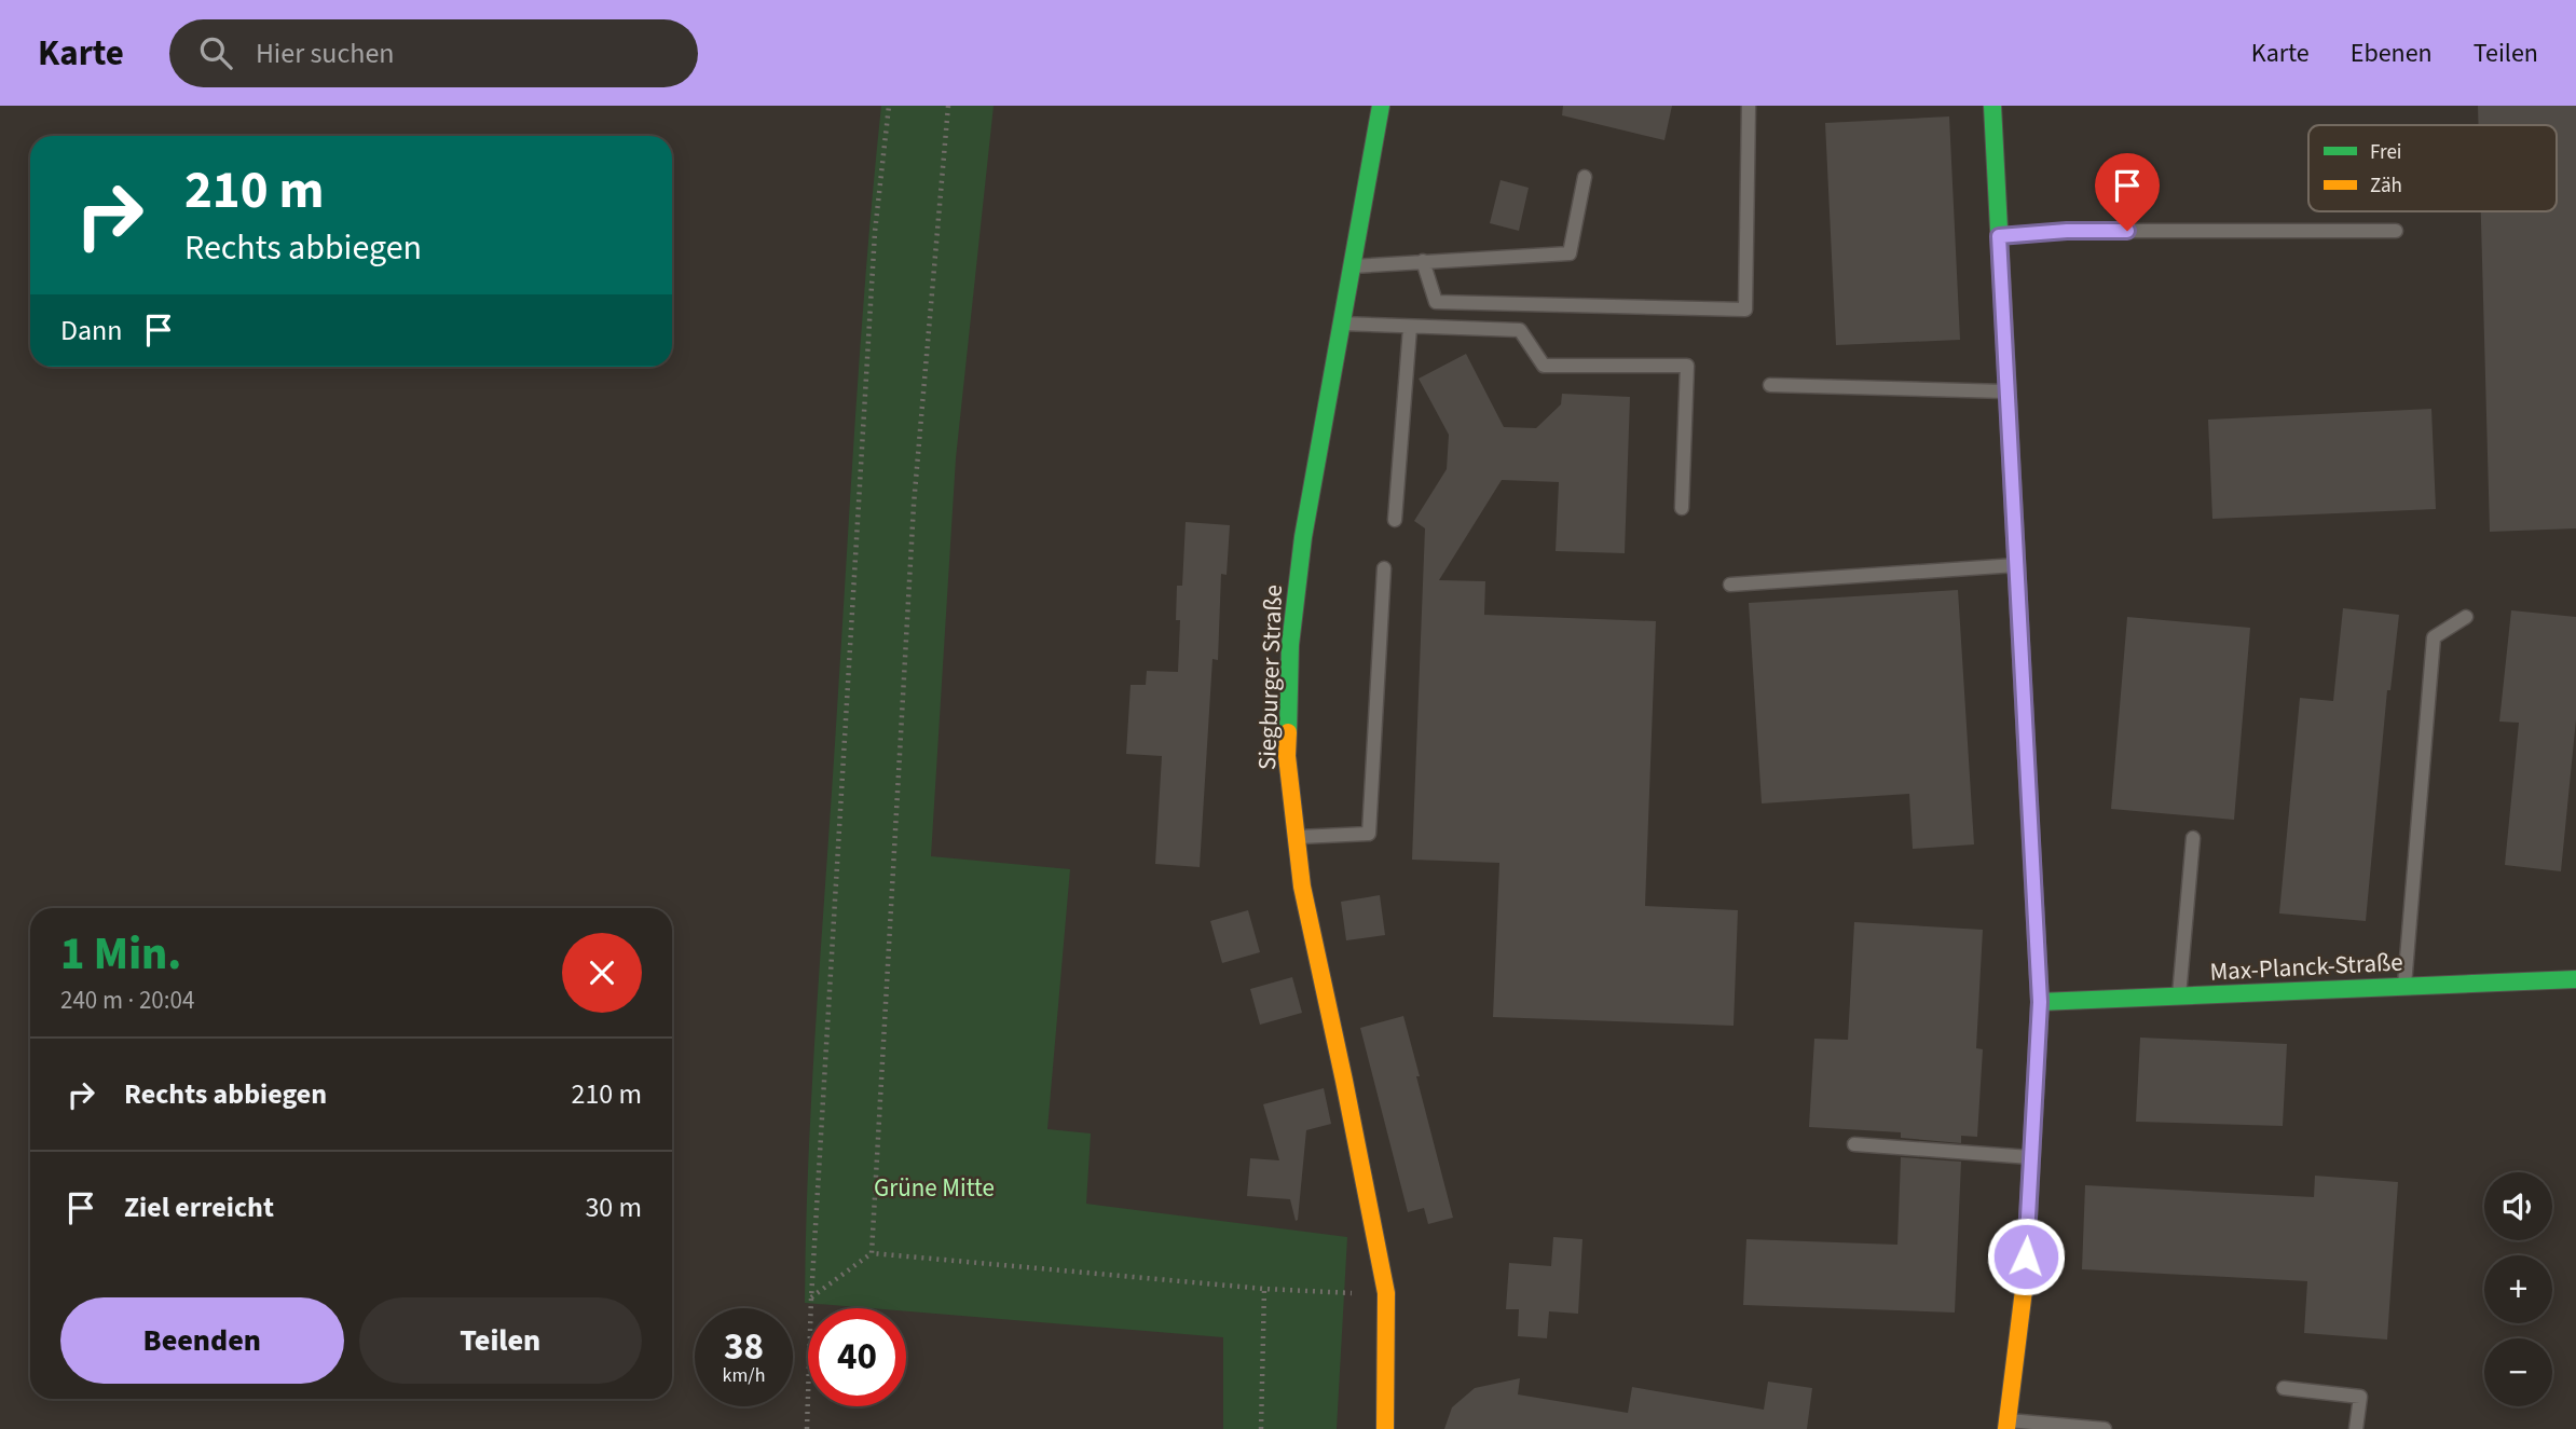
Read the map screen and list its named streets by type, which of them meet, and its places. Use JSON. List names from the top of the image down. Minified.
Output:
{"streets":{"street":["Siegburger Straße","Max-Planck-Straße"]},"parks":["Grüne Mitte"],"legend":["Frei","Zäh"],"page":{"header":"Karte","search":"Hier suchen","nav":["Karte","Ebenen","Teilen"],"turn":["210 m","Rechts abbiegen"],"then":"Dann","heading":["1 Min.","240 m · 20:04"],"list":[{"name":"Rechts abbiegen","value":"210 m"},{"name":"Ziel erreicht","value":"30 m"}],"map_buttons":["+","−"],"buttons":["Beenden","Teilen"],"speed":"38 km/h","limit":"40"}}
